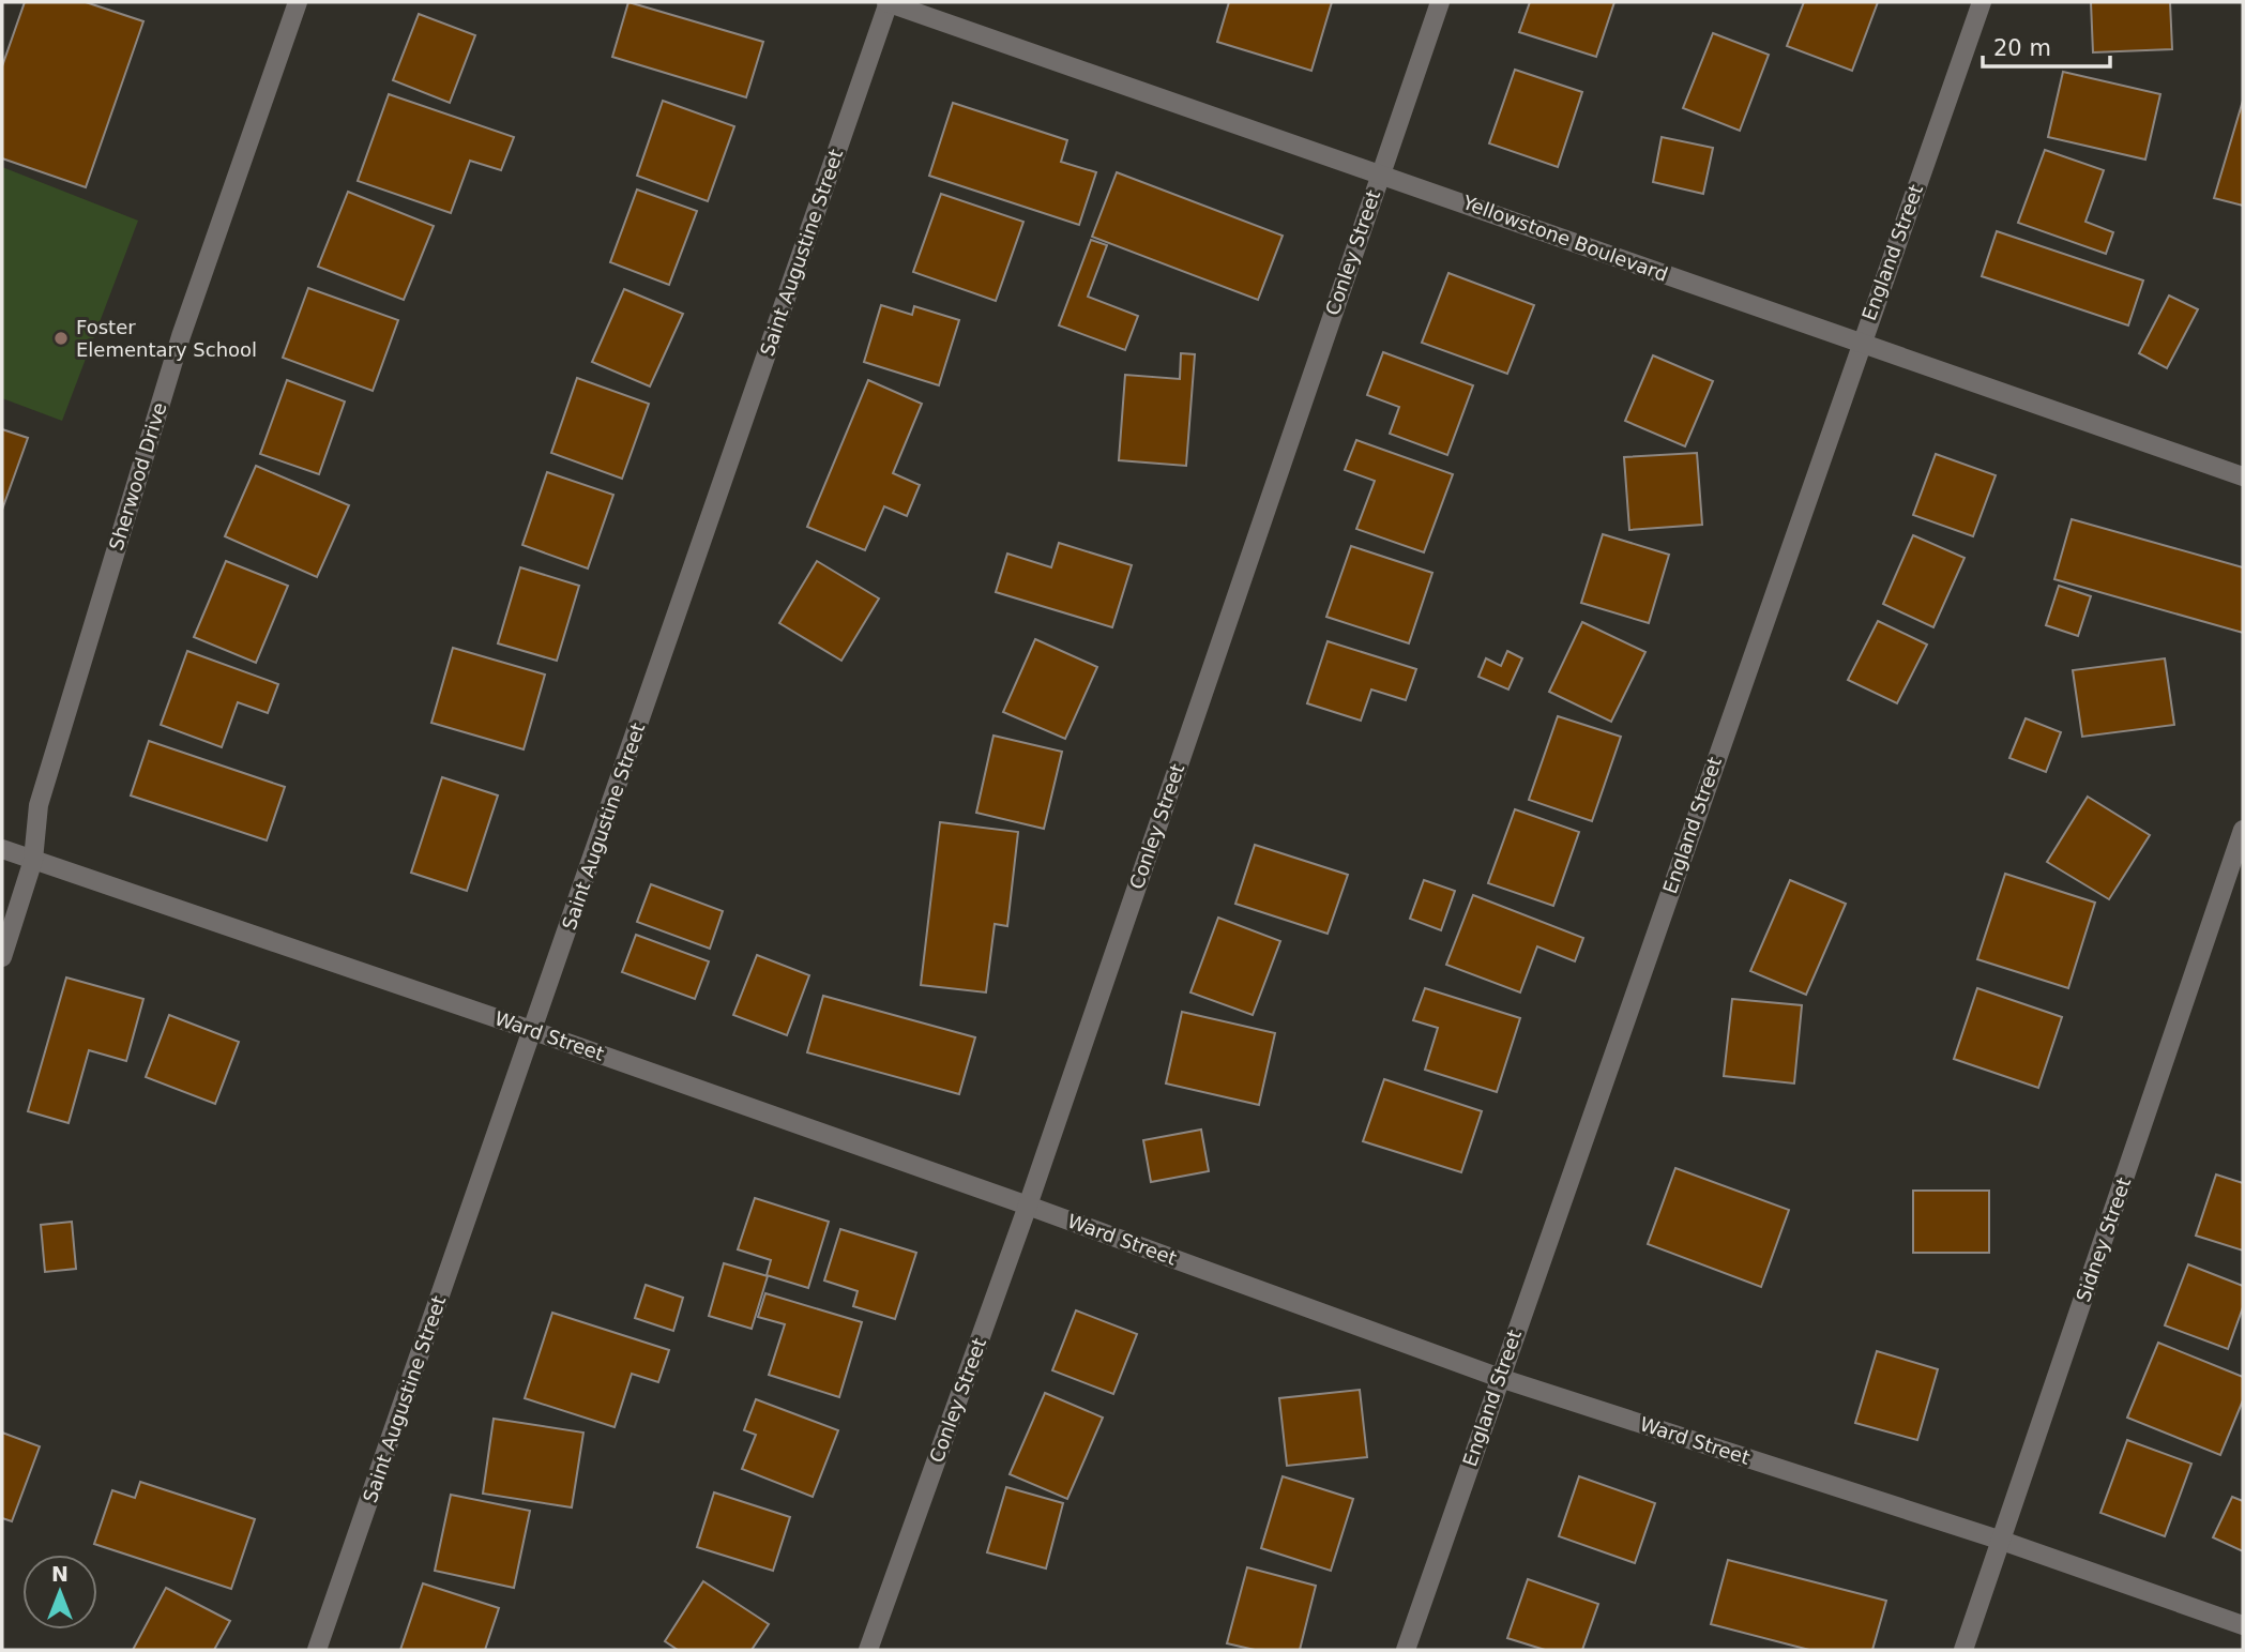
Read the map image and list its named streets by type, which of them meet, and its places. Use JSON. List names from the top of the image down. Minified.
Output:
{"streets":{"street":["Yellowstone Boulevard","Saint Augustine Street","Conley Street","England Street","Sherwood Drive","Ward Street","Sidney Street"]},"crossings":[["Yellowstone Boulevard","Saint Augustine Street"],["Yellowstone Boulevard","Conley Street"],["Yellowstone Boulevard","England Street"],["Saint Augustine Street","Ward Street"],["Conley Street","Ward Street"],["England Street","Ward Street"],["Sherwood Drive","Ward Street"],["Ward Street","Sidney Street"]],"places":["Foster Elementary School"],"scale_bar":"20 m","north":"top"}
